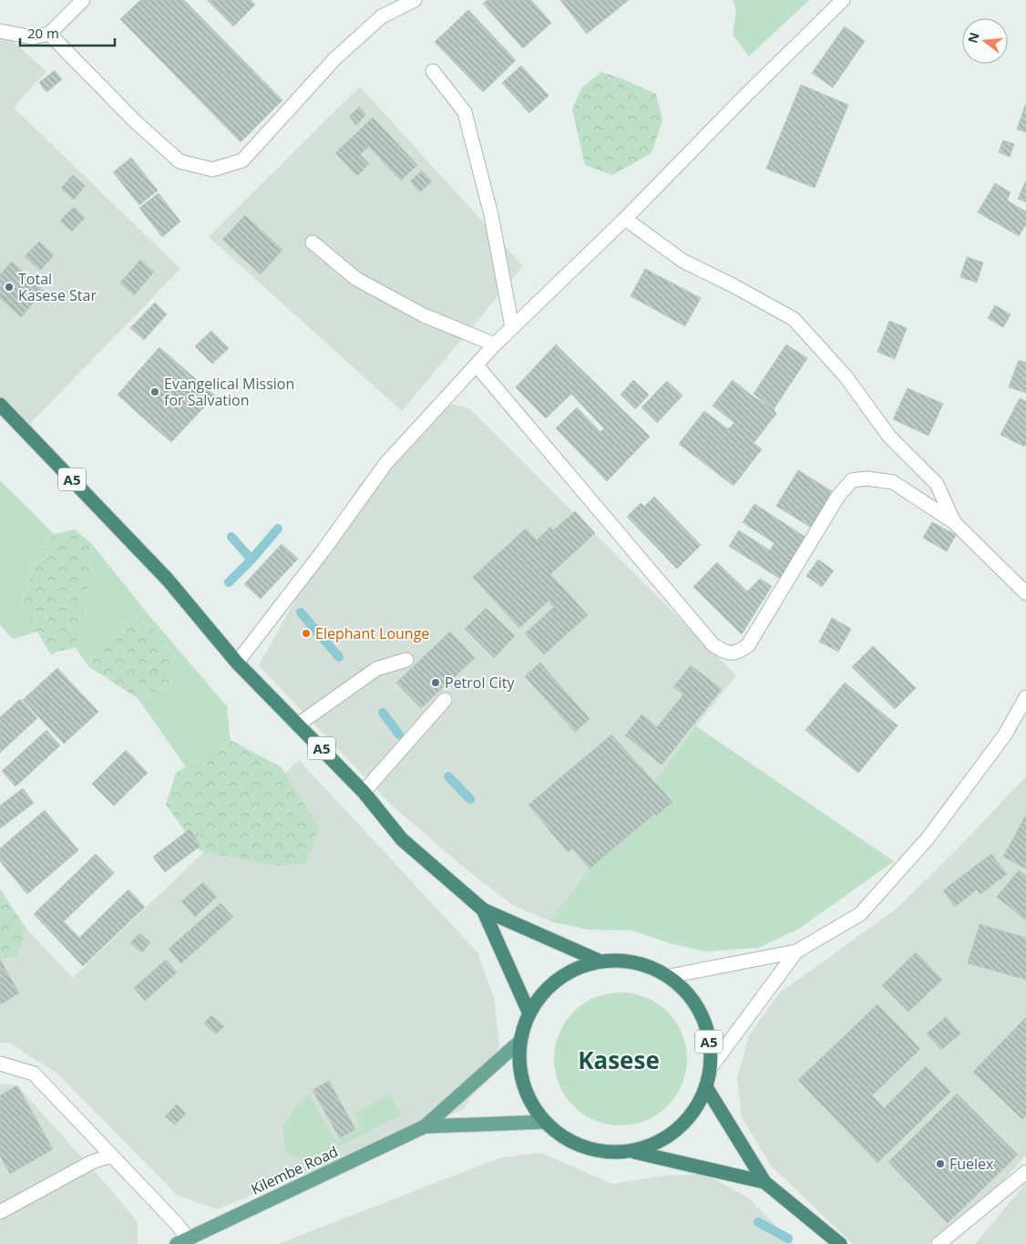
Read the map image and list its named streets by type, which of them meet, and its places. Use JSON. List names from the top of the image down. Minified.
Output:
{"streets":{"highway":["A5"],"main road":["Kilembe Road"]},"crossings":[["A5","Kilembe Road"]],"districts":["Kasese"],"places":["Total Kasese Star","Evangelical Mission for Salvation","Elephant Lounge","Petrol City","Fuelex"],"scale_bar":"20 m","north":"left"}
